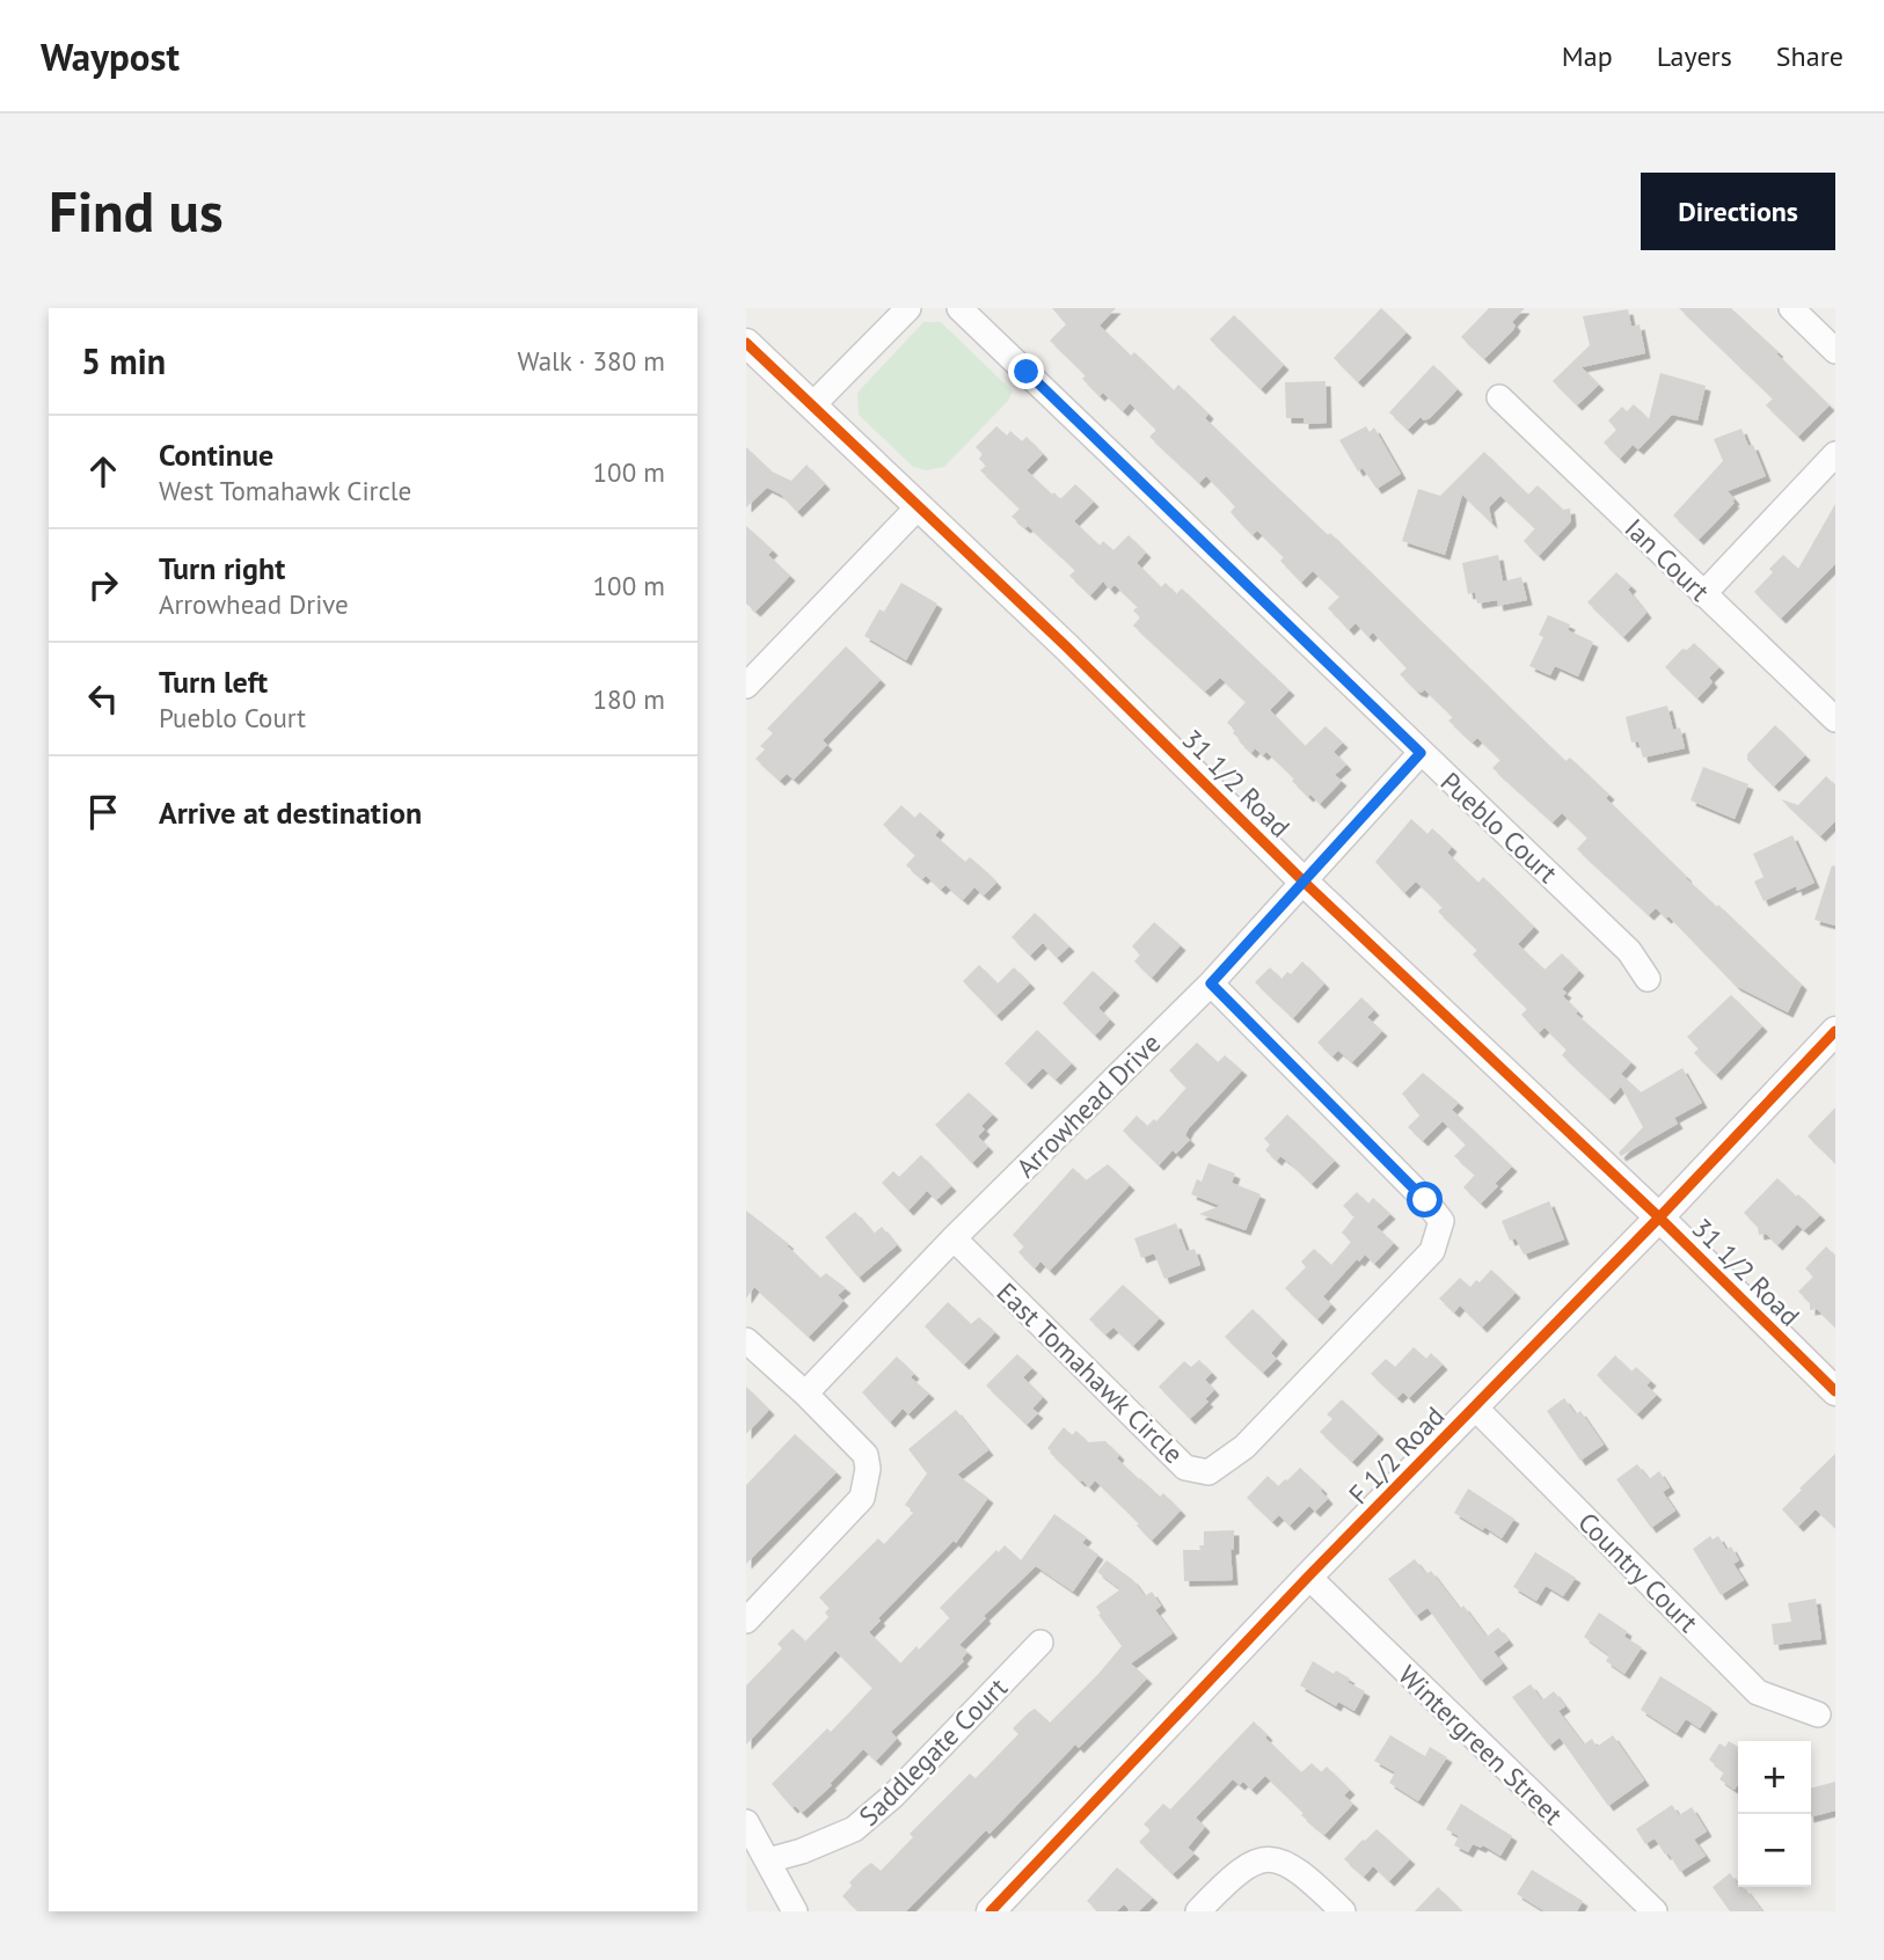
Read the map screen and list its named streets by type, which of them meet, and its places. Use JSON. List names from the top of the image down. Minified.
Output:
{"streets":{"street":["Ian Court","31 1/2 Road","Pueblo Court","Arrowhead Drive","East Tomahawk Circle","F 1/2 Road","Country Court","Wintergreen Street","Saddlegate Court"]},"crossings":[["31 1/2 Road","Arrowhead Drive"],["31 1/2 Road","F 1/2 Road"],["Pueblo Court","Arrowhead Drive"],["Arrowhead Drive","East Tomahawk Circle"],["F 1/2 Road","Country Court"],["F 1/2 Road","Wintergreen Street"]],"page":{"header":"Waypost","nav":["Map","Layers","Share"],"buttons":"Directions","title":"Find us","heading":["5 min","Walk · 380 m"],"list":[["Continue","West Tomahawk Circle","100 m"],["Turn right","Arrowhead Drive","100 m"],["Turn left","Pueblo Court","180 m"],"Arrive at destination"],"map_buttons":["+","−"]}}
